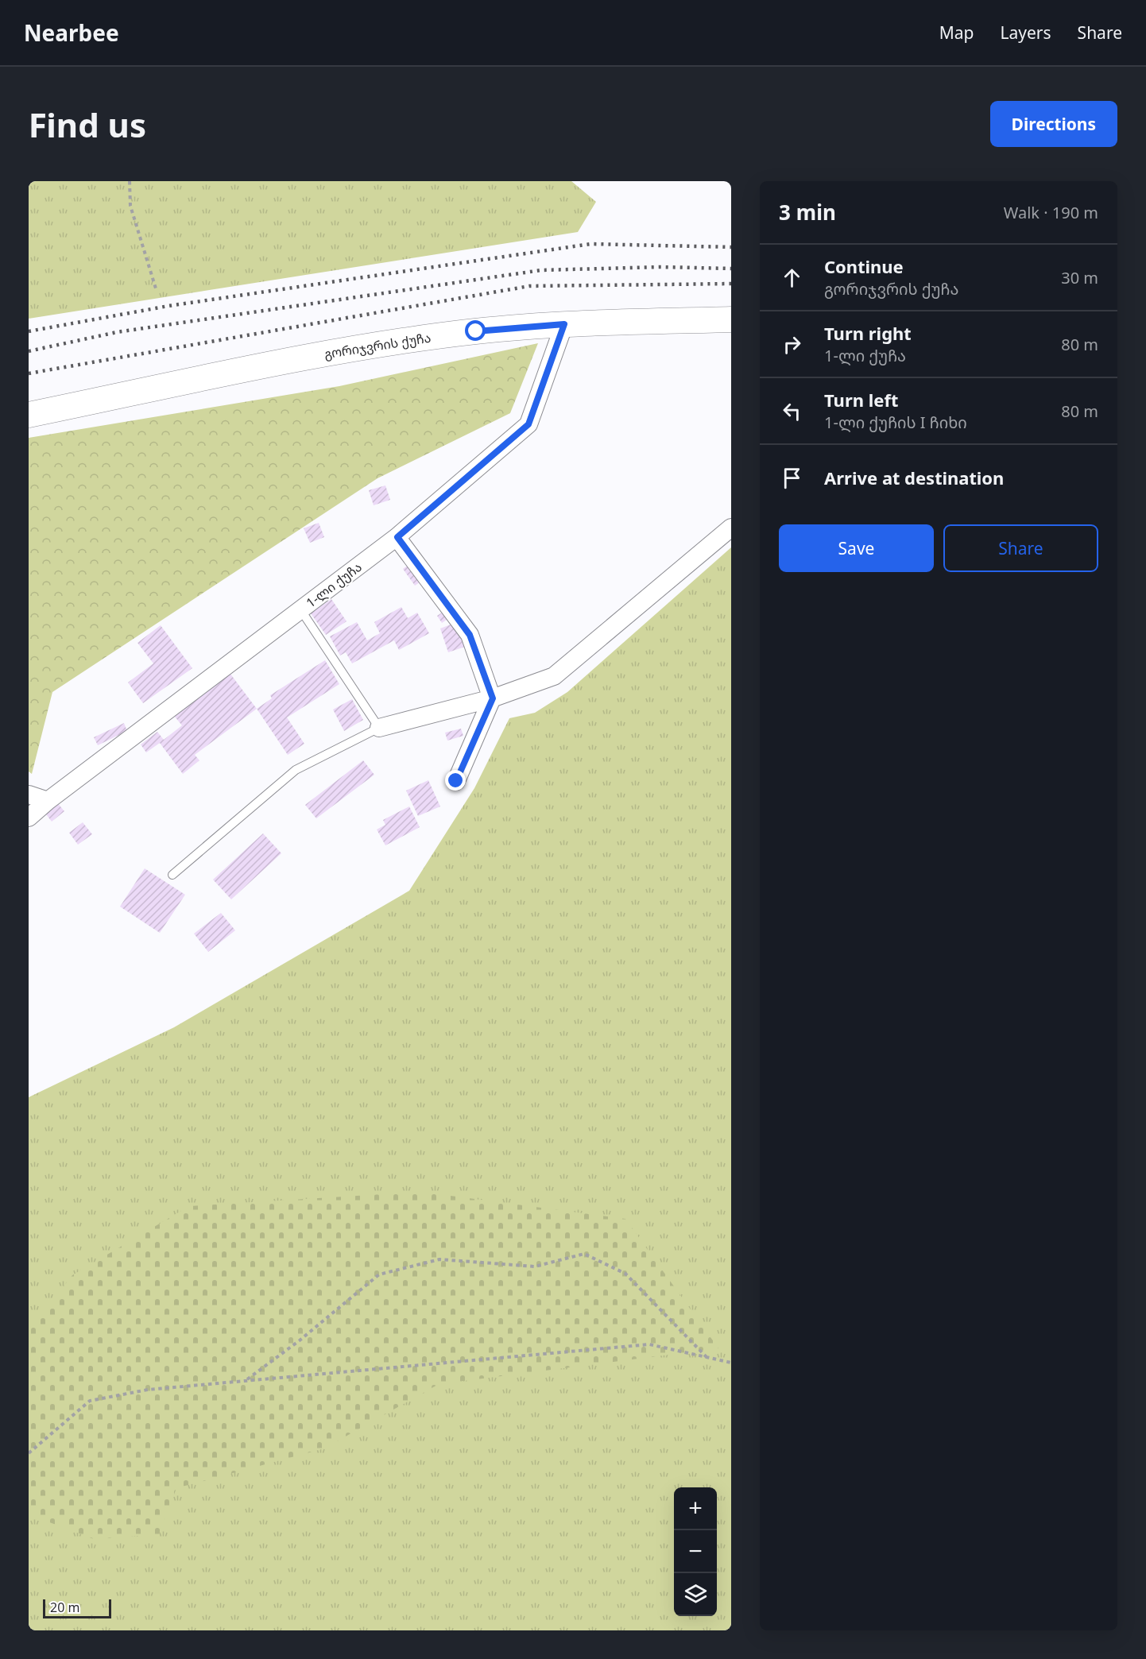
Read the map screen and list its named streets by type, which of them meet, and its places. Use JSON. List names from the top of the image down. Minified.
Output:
{"streets":{"main road":["გორიჯვრის ქუჩა"],"street":["1-ლი ქუჩა"]},"crossings":[["გორიჯვრის ქუჩა","1-ლი ქუჩა"]],"scale_bar":"20 m","page":{"header":"Nearbee","nav":["Map","Layers","Share"],"buttons":["Directions",["Save","Share"]],"title":"Find us","heading":["3 min","Walk · 190 m"],"list":[["Continue","გორიჯვრის ქუჩა","30 m"],["Turn right","1-ლი ქუჩა","80 m"],["Turn left","1-ლი ქუჩის I ჩიხი","80 m"],"Arrive at destination"],"map_buttons":["+","−"],"scale":"20 m"}}
